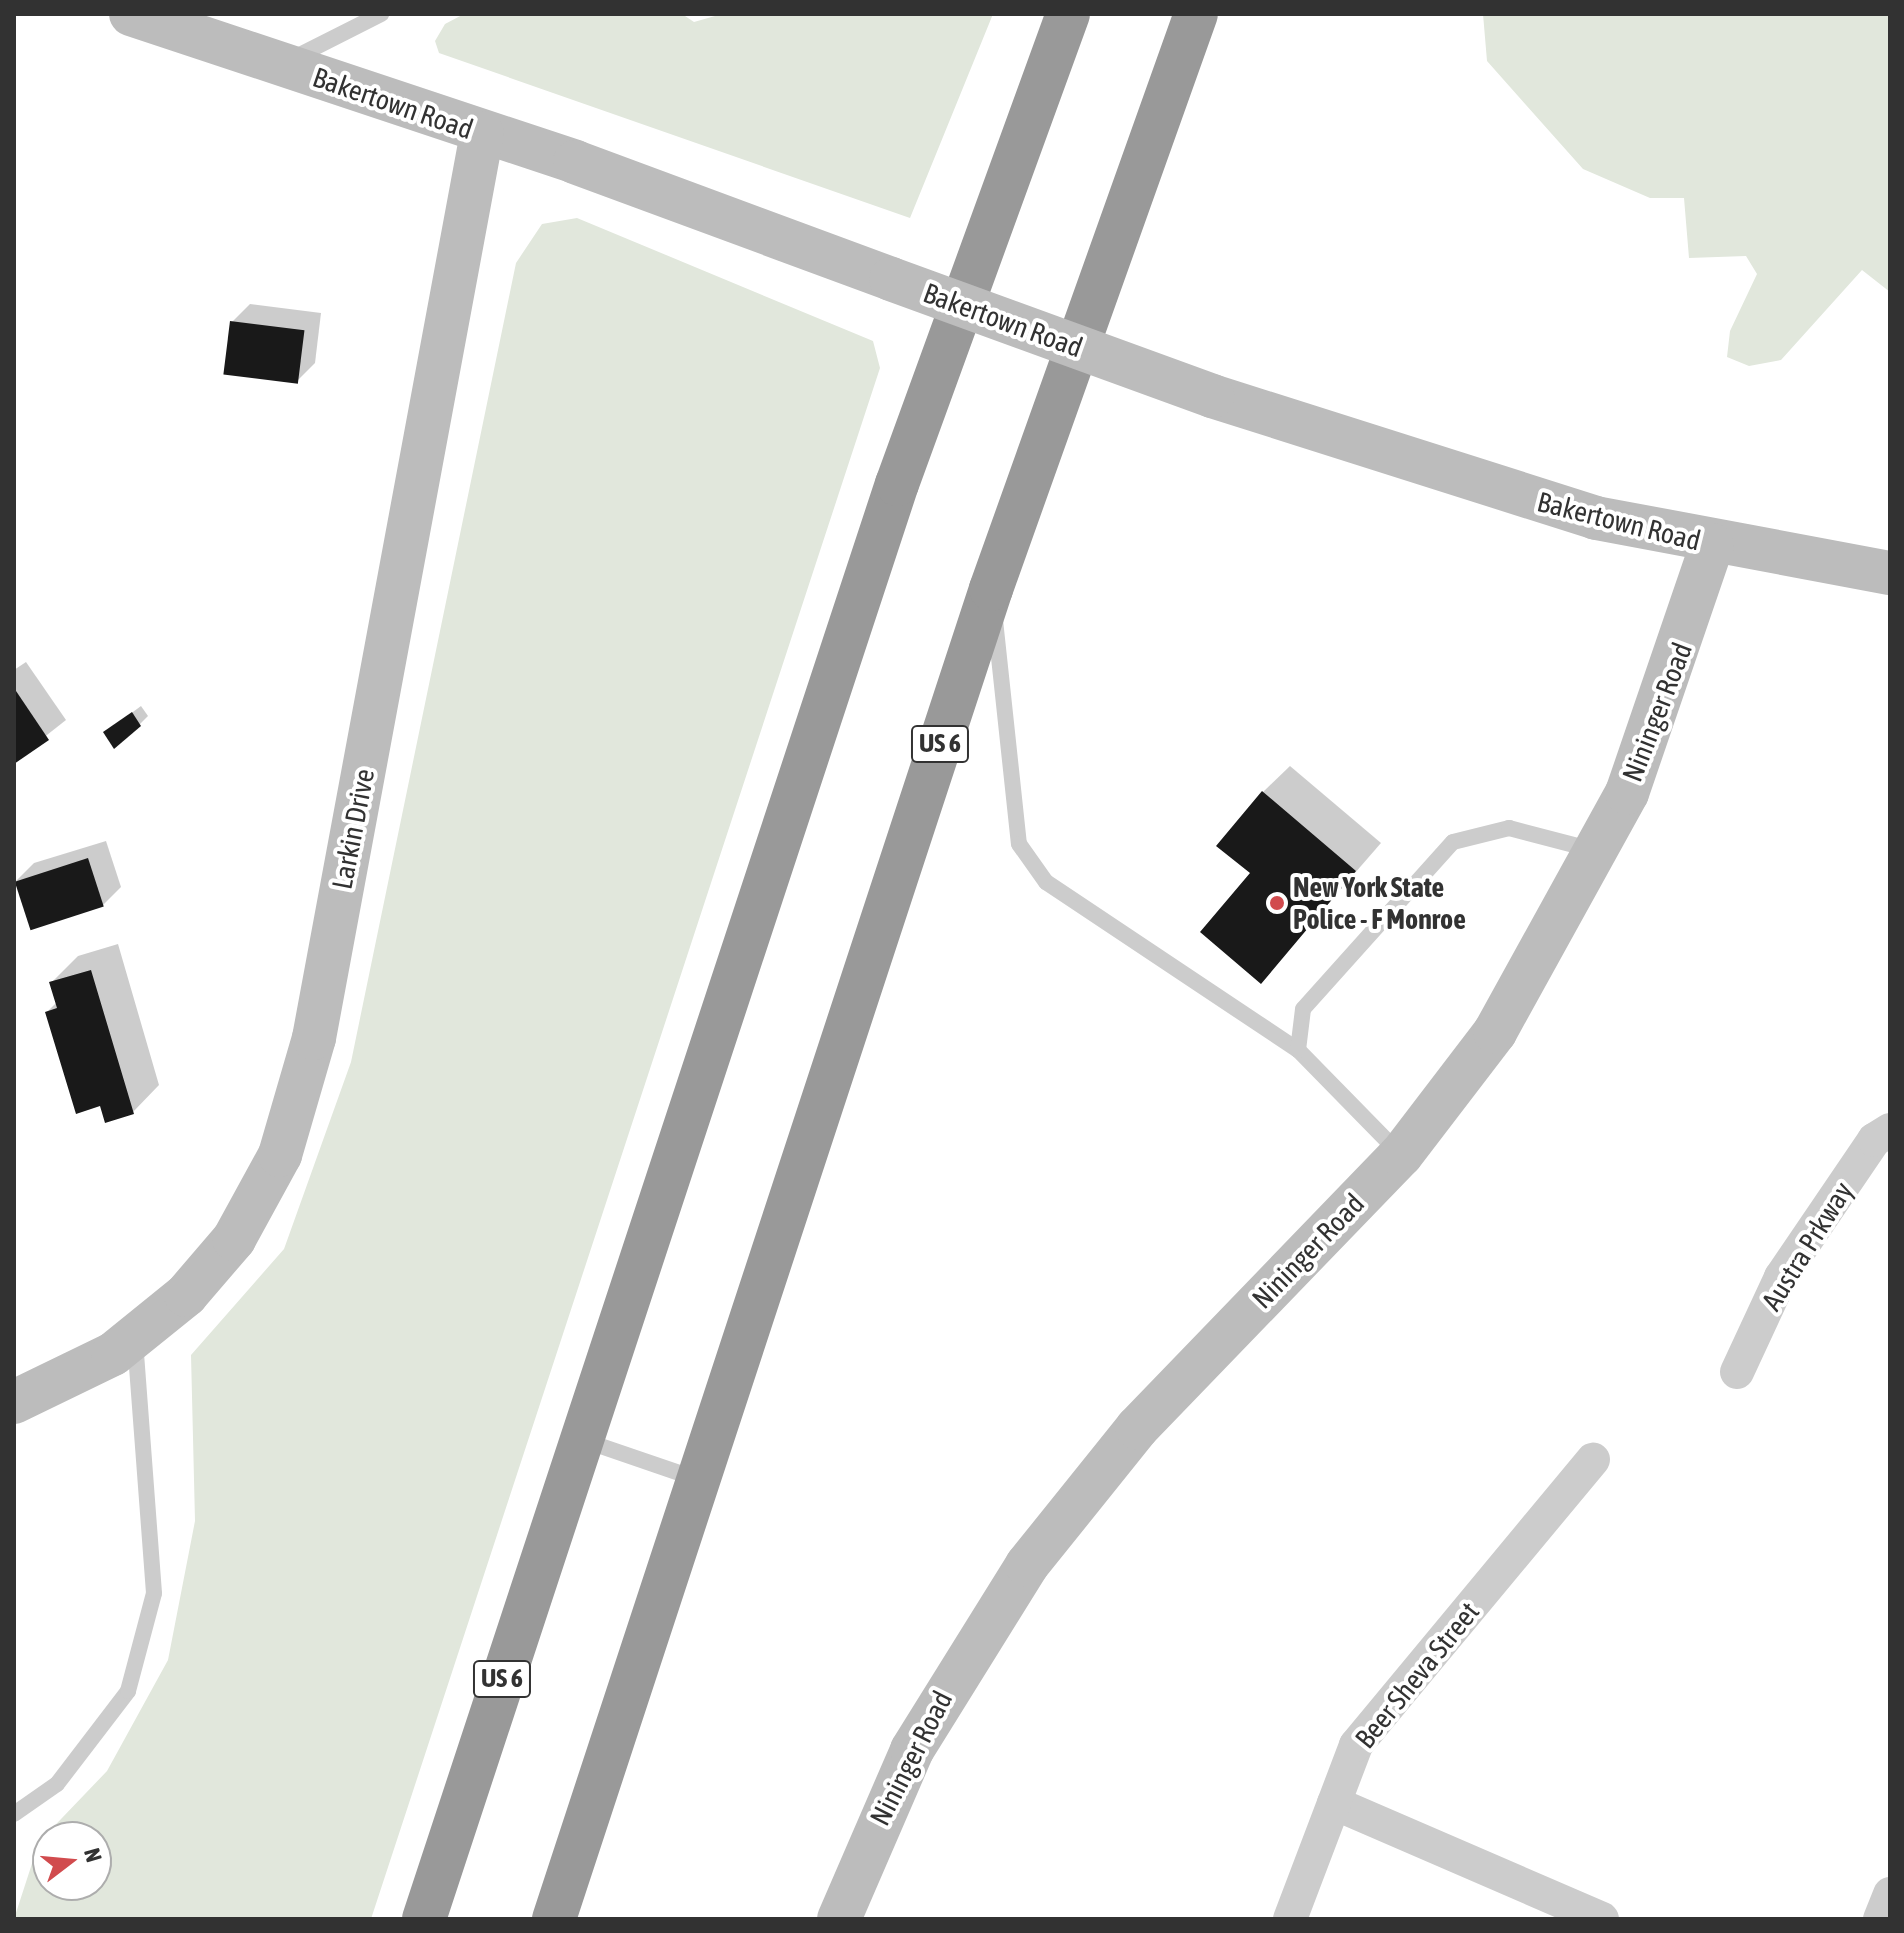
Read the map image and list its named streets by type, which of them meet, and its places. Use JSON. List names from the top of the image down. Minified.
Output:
{"streets":{"highway":["US 6"],"street":["Bakertown Road","Nininger Road","Larkin Drive","Austra Prkway","Beer Sheva Street"]},"crossings":[["Bakertown Road","Nininger Road"],["Bakertown Road","Larkin Drive"]],"places":["New York State Police - F Monroe"],"north":"right"}
